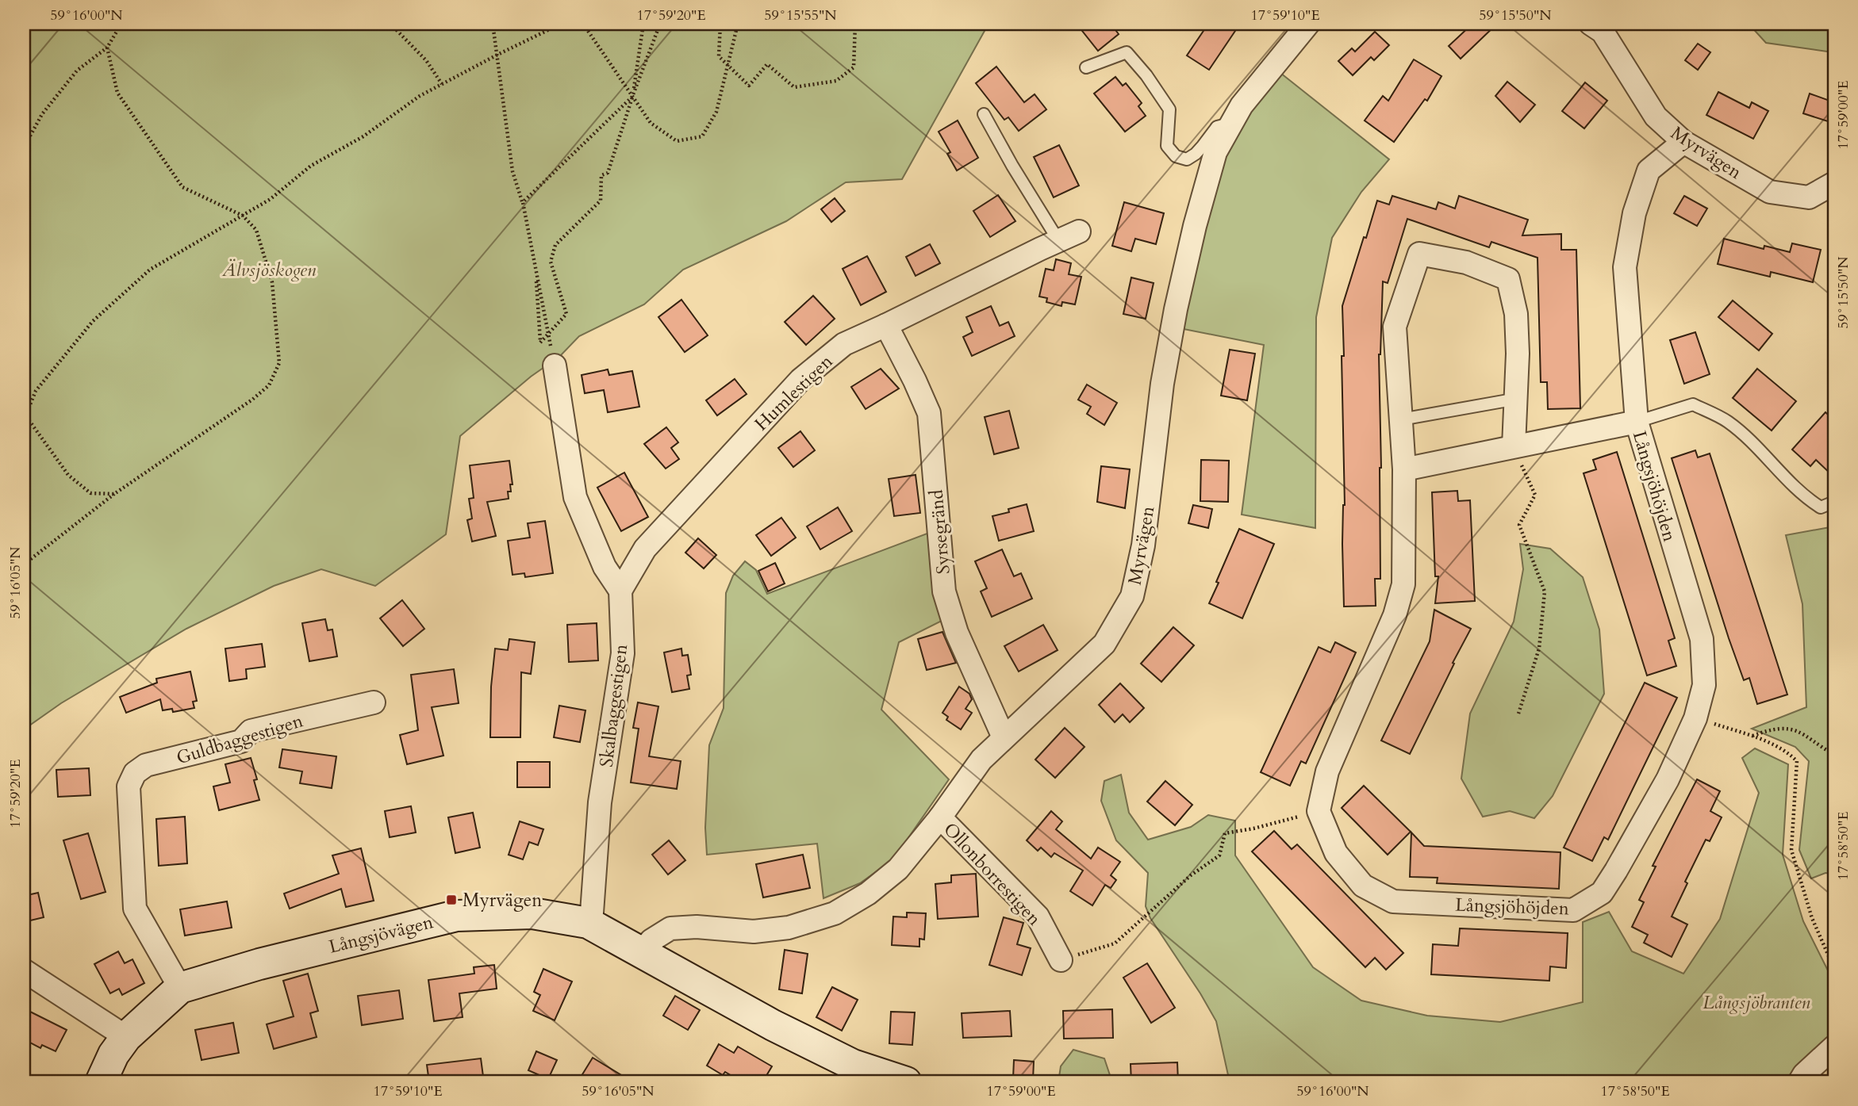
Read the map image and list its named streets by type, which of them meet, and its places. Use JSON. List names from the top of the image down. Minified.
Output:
{"streets":{"street":["Myrvägen","Humlestigen","Långsjöhöjden","Syrsegränd","Skalbaggestigen","Guldbaggestigen","Ollonborrestigen","Långsjövägen"]},"crossings":[["Myrvägen","Långsjöhöjden"],["Myrvägen","Syrsegränd"],["Myrvägen","Ollonborrestigen"],["Myrvägen","Långsjövägen"],["Humlestigen","Syrsegränd"],["Humlestigen","Skalbaggestigen"],["Skalbaggestigen","Långsjövägen"],["Guldbaggestigen","Långsjövägen"]],"parks":["Älvsjöskogen","Långsjöbranten"],"places":{"transit":["Myrvägen"]},"coordinates":["59°16'00\"N","17°59'20\"E","59°15'55\"N","17°59'10\"E","59°15'50\"N","17°59'00\"E","59°16'05\"N","17°58'50\"E"]}
